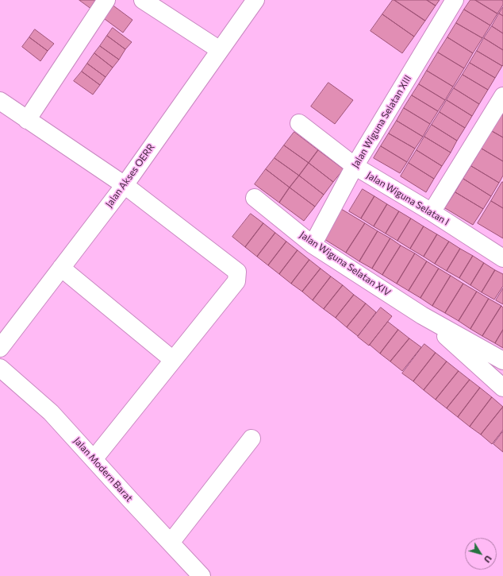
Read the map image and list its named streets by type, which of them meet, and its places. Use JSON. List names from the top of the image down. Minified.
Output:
{"streets":{"street":["Jalan Wiguna Selatan XIII","Jalan Akses OERR","Jalan Wiguna Selatan I","Jalan Wiguna Selatan XIV","Jalan Modern Barat"]},"crossings":[["Jalan Wiguna Selatan XIII","Jalan Wiguna Selatan I"],["Jalan Wiguna Selatan XIII","Jalan Wiguna Selatan XIV"]],"north":"bottom right"}
